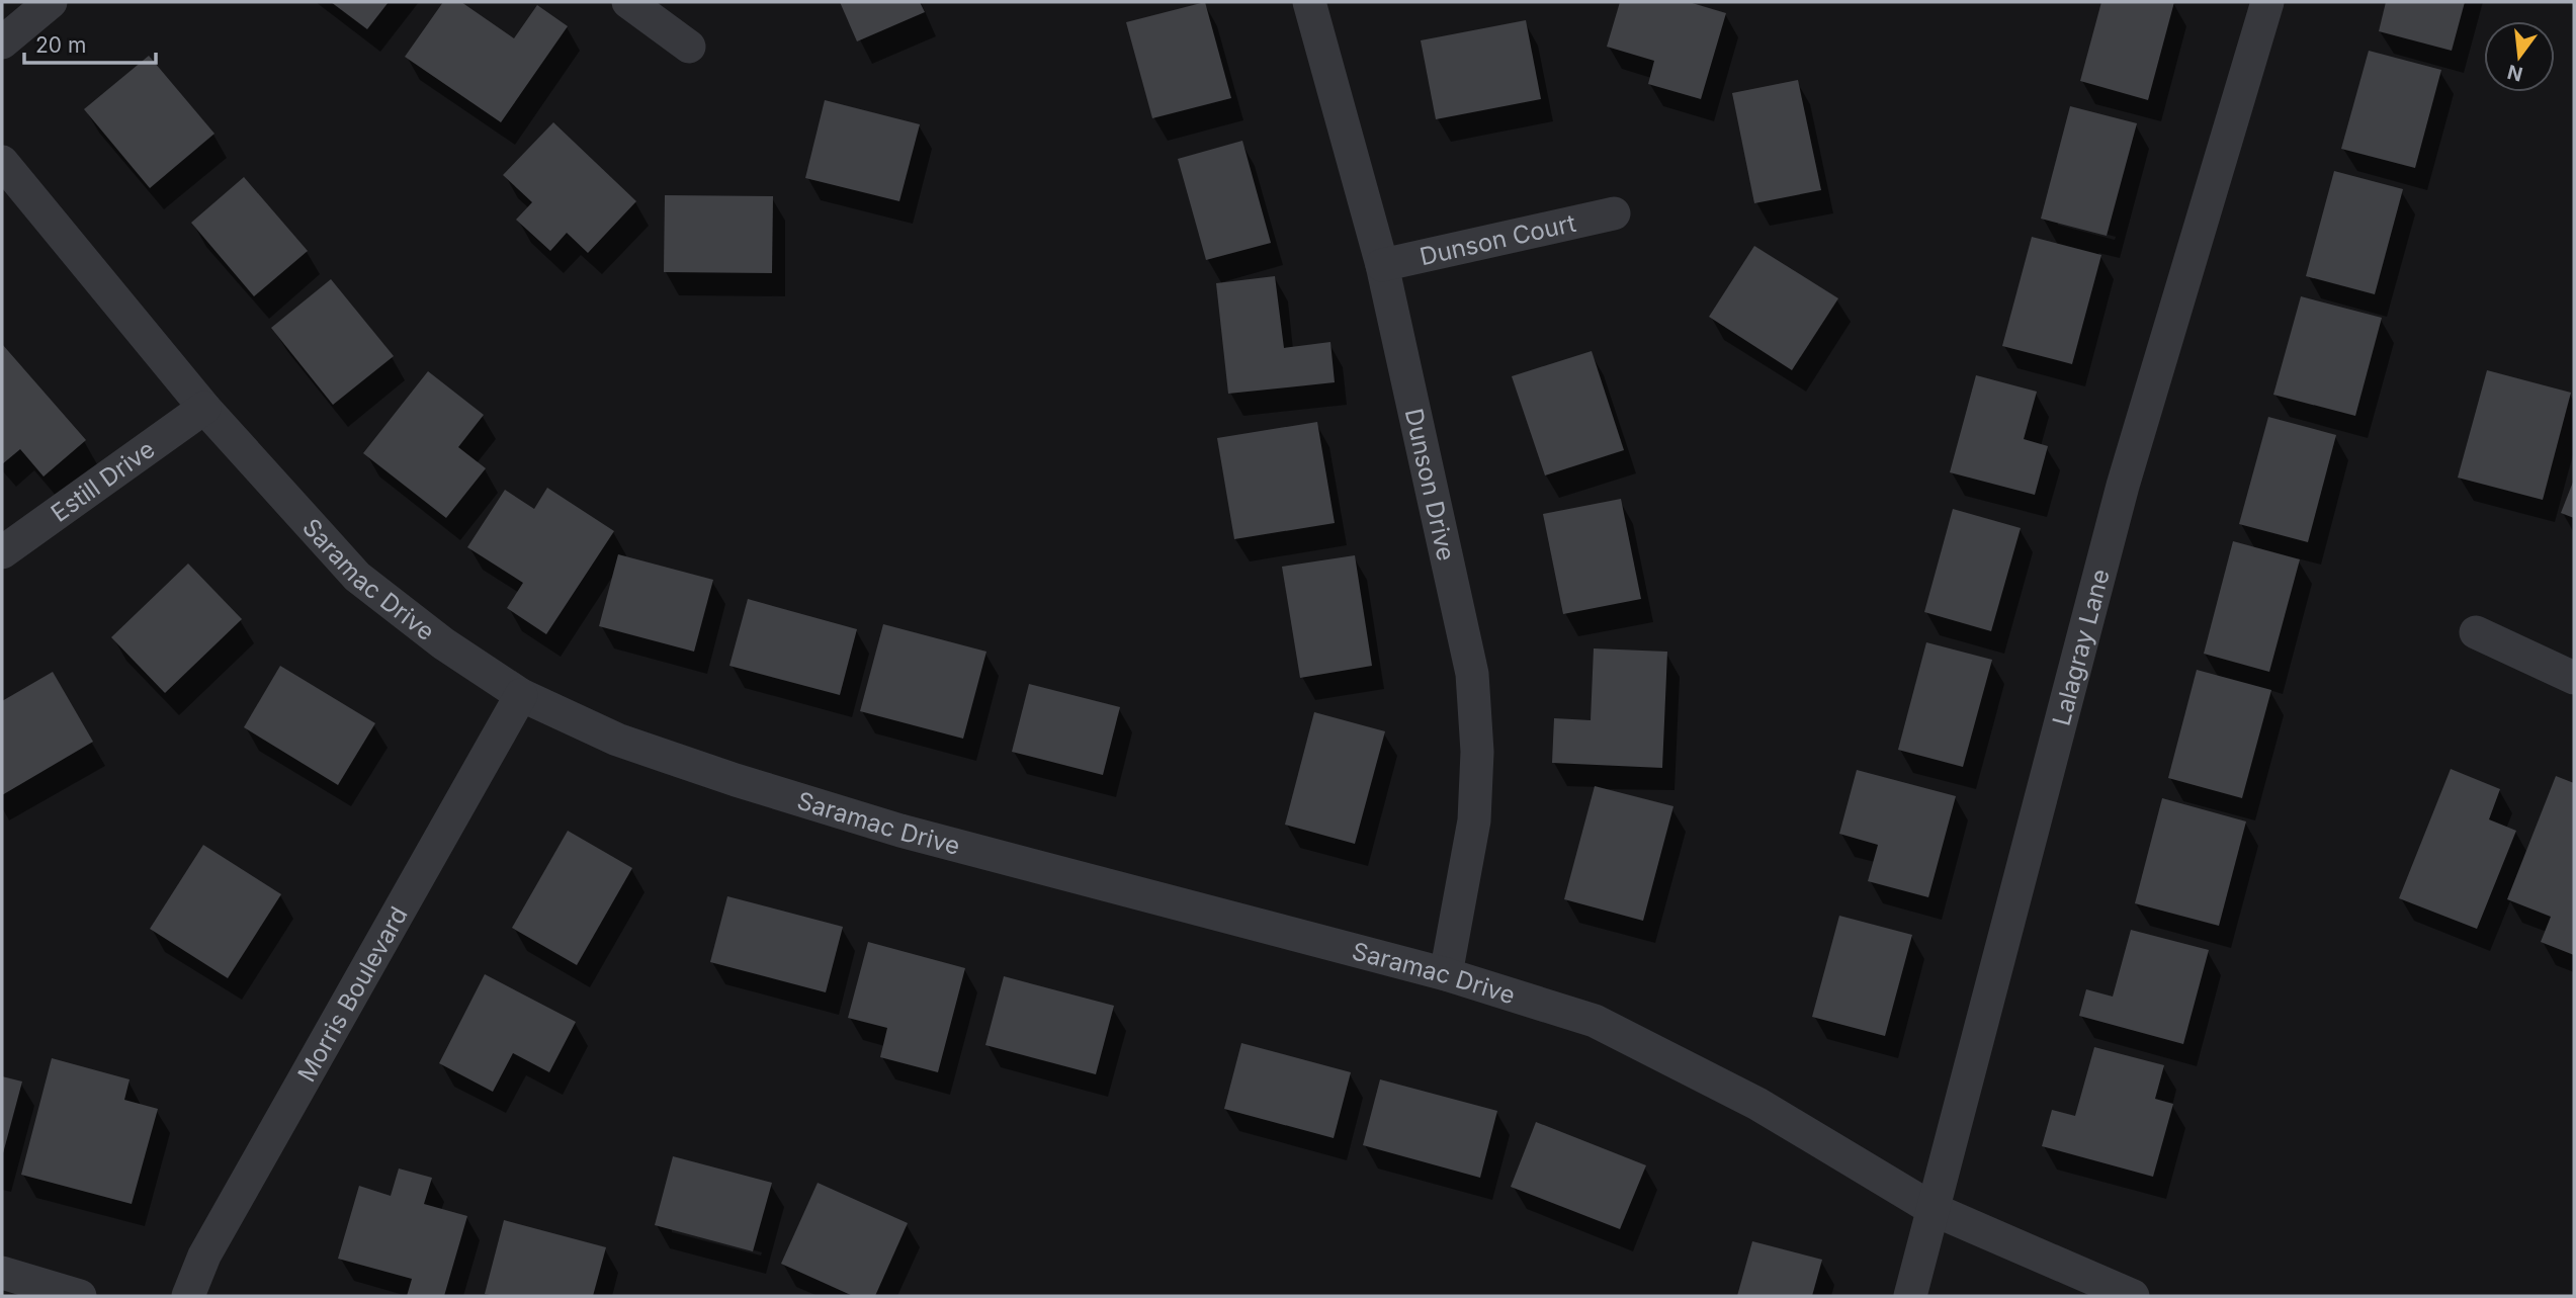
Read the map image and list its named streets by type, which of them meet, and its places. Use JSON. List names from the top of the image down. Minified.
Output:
{"streets":{"street":["Dunson Court","Estill Drive","Dunson Drive","Saramac Drive","Lalagray Lane","Morris Boulevard"]},"crossings":[["Dunson Court","Dunson Drive"],["Estill Drive","Saramac Drive"],["Dunson Drive","Saramac Drive"],["Saramac Drive","Lalagray Lane"],["Saramac Drive","Morris Boulevard"]],"scale_bar":"20 m","north":"bottom"}
